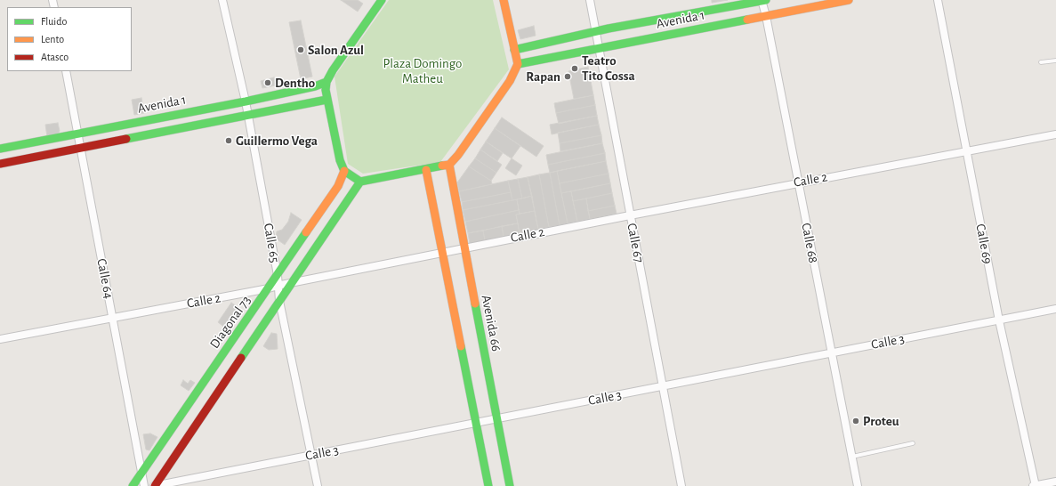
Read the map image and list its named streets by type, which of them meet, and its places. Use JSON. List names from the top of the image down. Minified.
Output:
{"streets":{"main road":["Avenida 1","Diagonal 73","Avenida 66"],"street":["Calle 2","Calle 65","Calle 67","Calle 68","Calle 69","Calle 64","Calle 3"]},"crossings":[["Avenida 1","Calle 65"],["Avenida 1","Calle 67"],["Avenida 1","Calle 68"],["Avenida 1","Calle 64"],["Calle 2","Calle 65"],["Calle 2","Calle 67"],["Calle 2","Calle 68"],["Calle 2","Calle 69"],["Calle 2","Calle 64"],["Calle 2","Diagonal 73"],["Calle 2","Avenida 66"],["Calle 65","Diagonal 73"],["Calle 65","Calle 3"],["Calle 67","Calle 3"],["Calle 68","Calle 3"],["Calle 69","Calle 3"],["Calle 64","Diagonal 73"],["Avenida 66","Calle 3"]],"parks":["Plaza Domingo Matheu"],"places":["Salon Azul","Teatro Tito Cossa","Rapan","Dentho","Guillermo Vega","Proteu"],"legend":["Fluido","Lento","Atasco"]}
